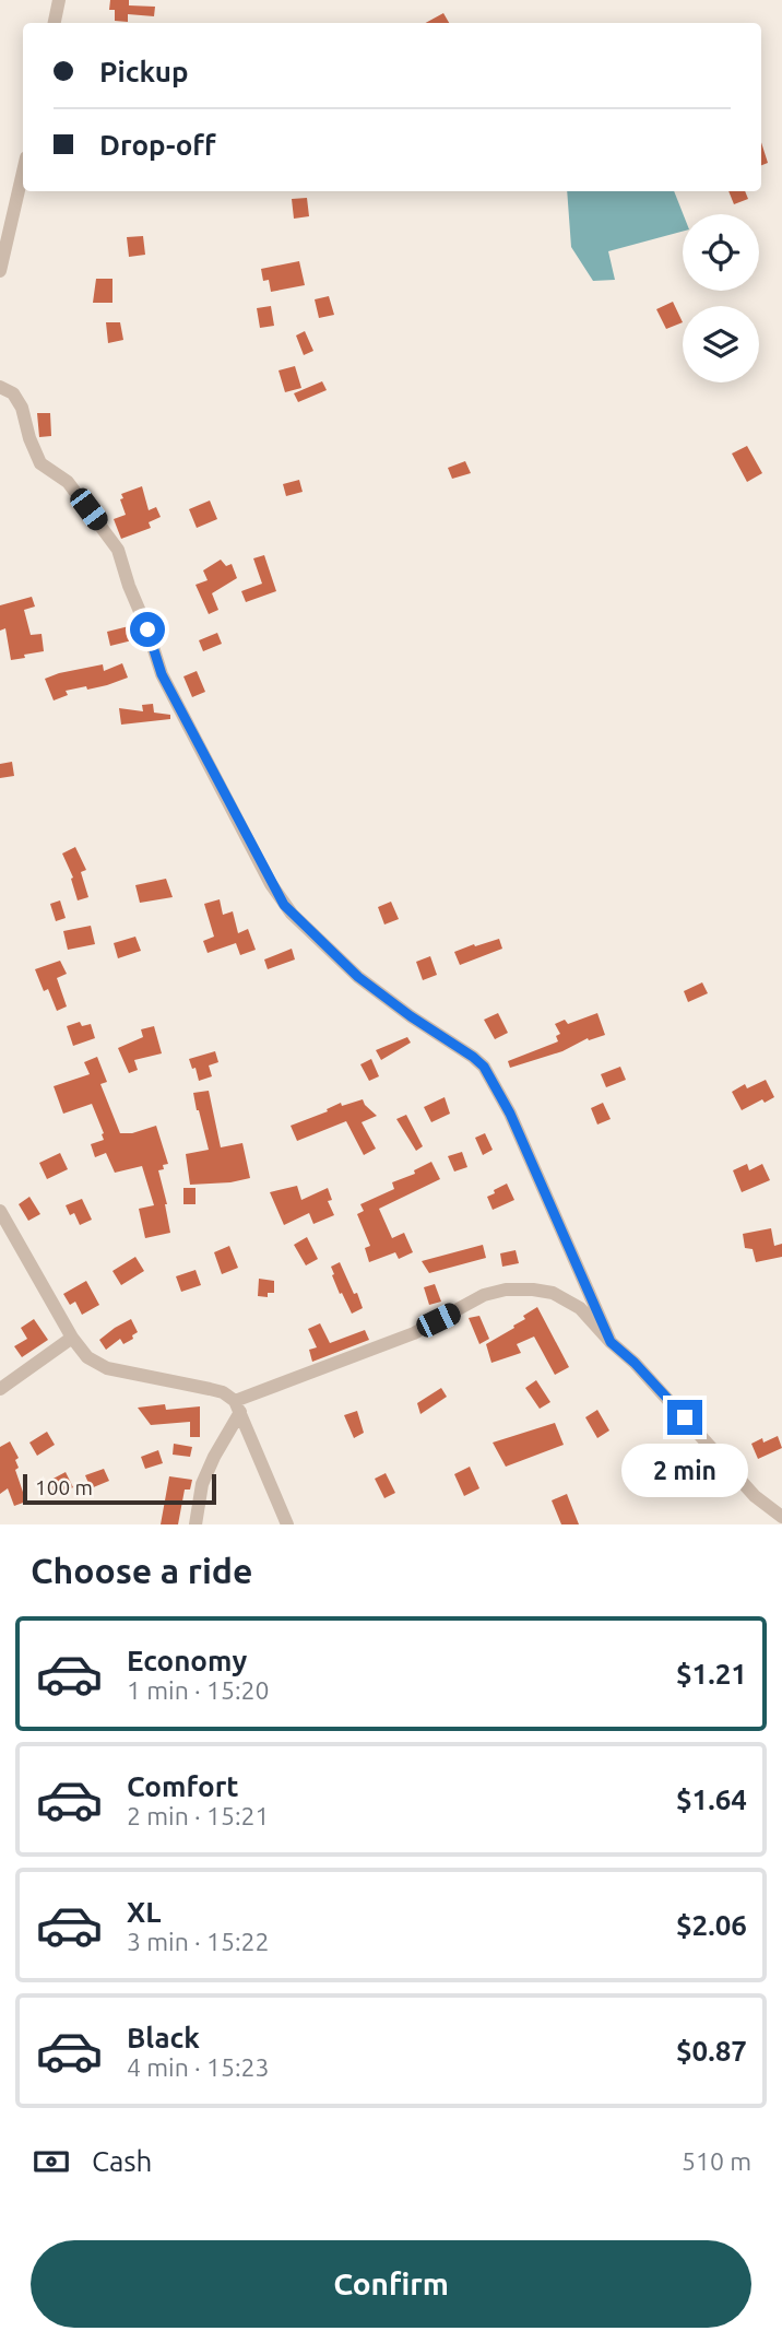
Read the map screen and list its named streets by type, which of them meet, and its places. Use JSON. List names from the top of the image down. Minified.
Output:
{"scale_bar":"100 m","page":{"banner":["Pickup","Drop-off"],"bubble":"2 min","scale":"100 m","heading":"Choose a ride","list":[{"name":"Economy","note":"1 min · 15:20","value":"$1.21"},{"name":"Comfort","note":"2 min · 15:21","value":"$1.64"},{"name":"XL","note":"3 min · 15:22","value":"$2.06"},{"name":"Black","note":"4 min · 15:23","value":"$0.87"}],"pay":["Cash","510 m"],"buttons":"Confirm"}}
